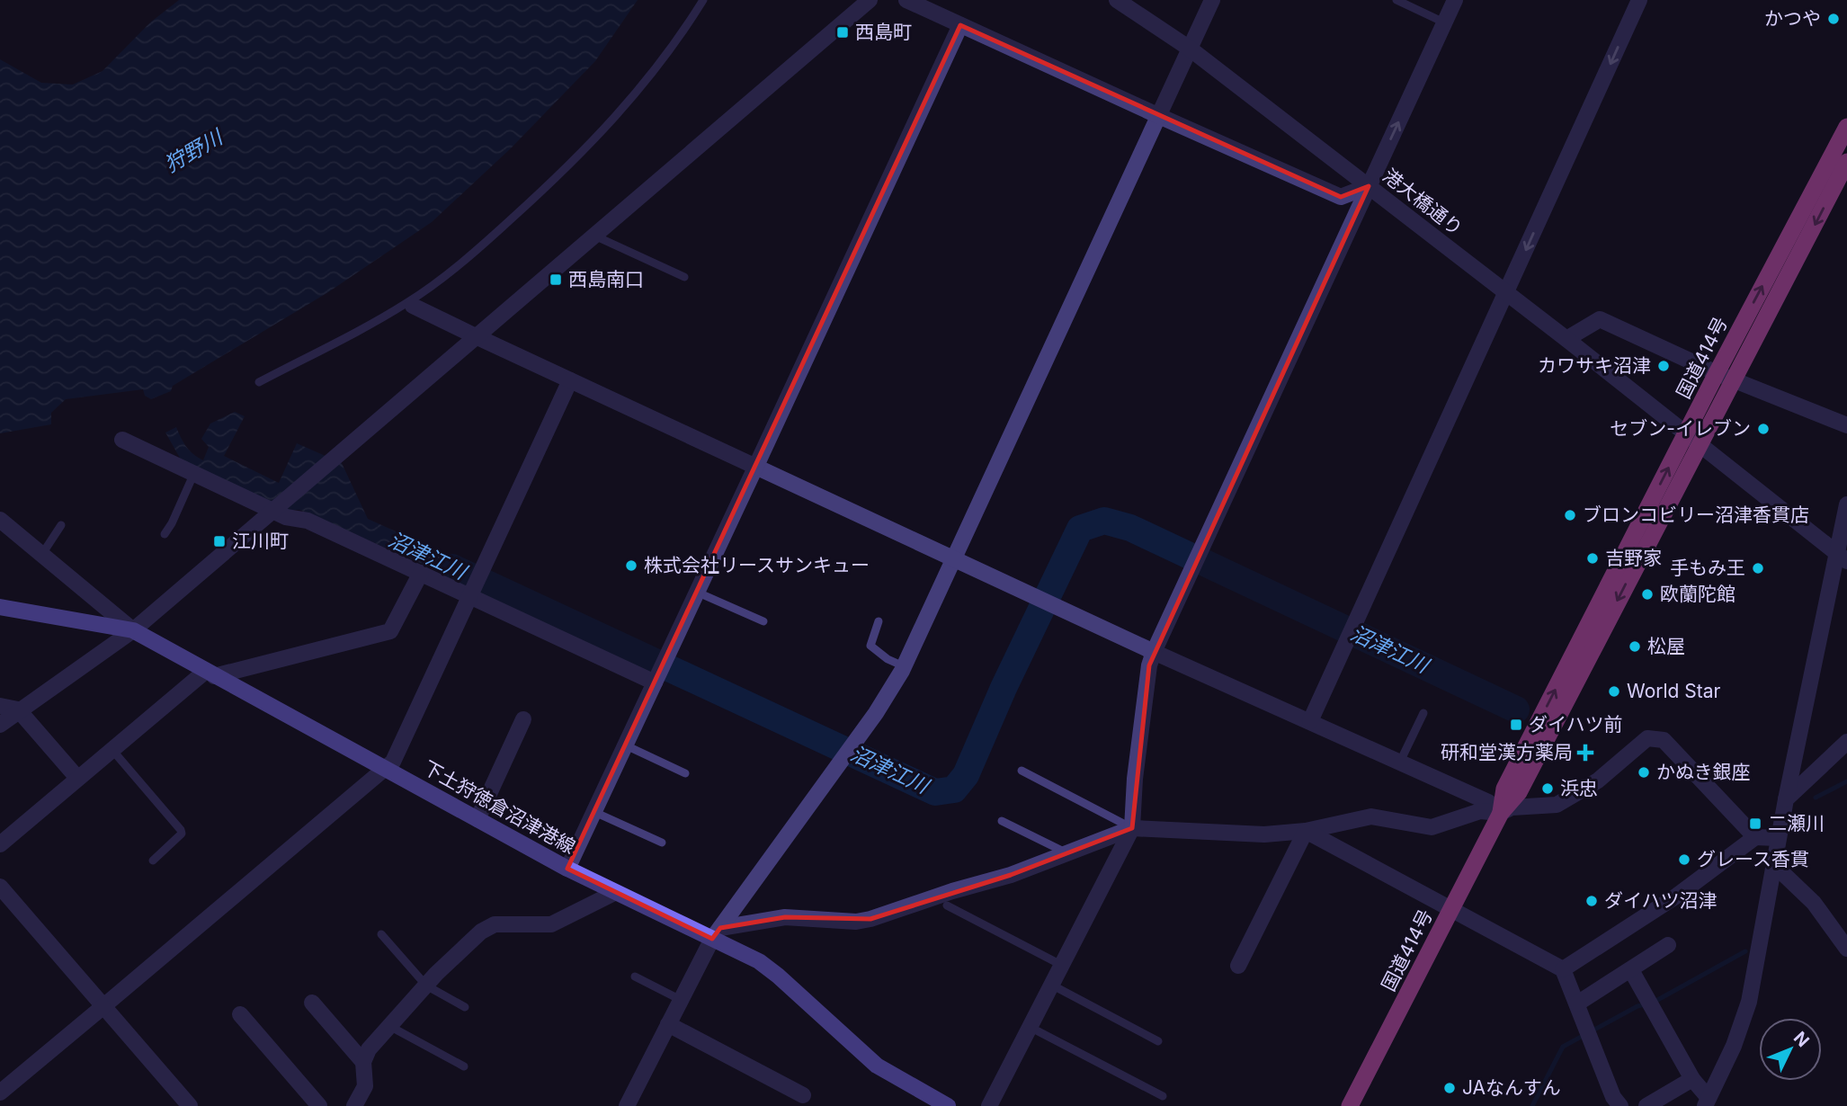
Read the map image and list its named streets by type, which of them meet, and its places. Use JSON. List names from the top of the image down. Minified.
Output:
{"streets":{"highway":["国道414号"],"main road":["下土狩徳倉沼津港線"],"street":["港大橋通り"]},"crossings":[["港大橋通り","国道414号"]],"water":["狩野川","沼津江川"],"places":{"other":["かつや","カワサキ沼津","セブン-イレブン","ブロンコビリー沼津香貫店","吉野家","株式会社リースサンキュー","手もみ王","欧蘭陀館","松屋","World Star","かぬき銀座","浜忠","グレース香貫","ダイハツ沼津","JAなんすん"],"transit":["西島町","西島南口","江川町","ダイハツ前","二瀬川"],"health":["研和堂漢方薬局"]},"north":"top right"}
